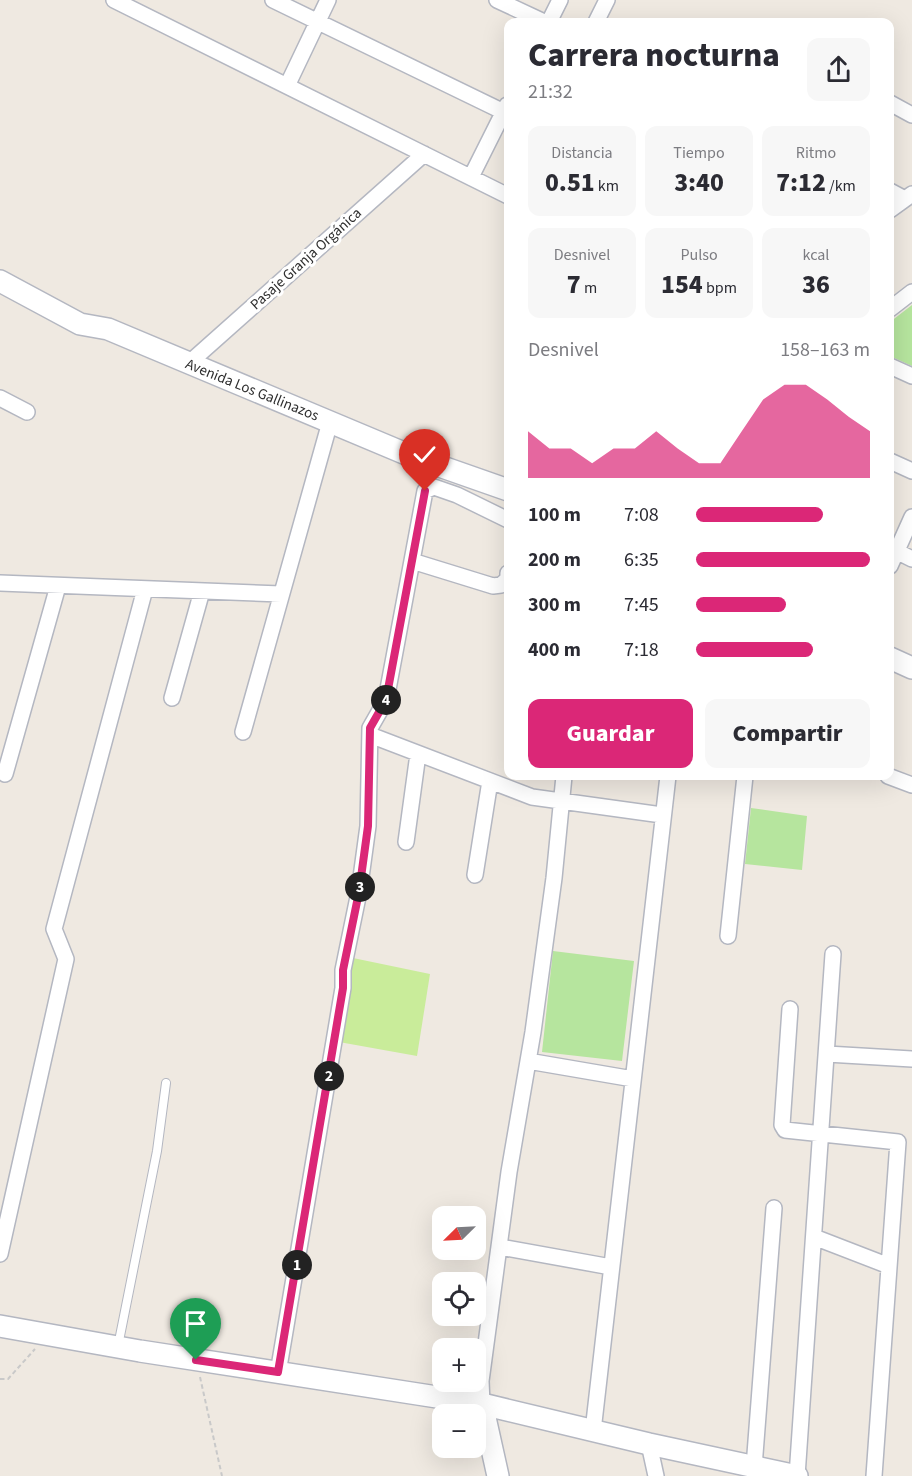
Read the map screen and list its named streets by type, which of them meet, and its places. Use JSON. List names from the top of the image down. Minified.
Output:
{"streets":{"street":["Pasaje Granja Orgánica","Avenida Los Gallinazos"]},"crossings":[["Pasaje Granja Orgánica","Avenida Los Gallinazos"]],"north":"bottom left","page":{"heading":["Carrera nocturna","21:32"],"stats":[["Distancia","0.51 km"],["Tiempo","3:40"],["Ritmo","7:12 /km"],["Desnivel","7 m"],["Pulso","154 bpm"],["kcal","36"]],"chart":["Desnivel","158–163 m"],"list":[{"name":"100 m","note":"7:08"},{"name":"200 m","note":"6:35"},{"name":"300 m","note":"7:45"},{"name":"400 m","note":"7:18"}],"pins":["4","3","2","1"],"buttons":["Guardar","Compartir"],"map_buttons":["+","−"]}}
